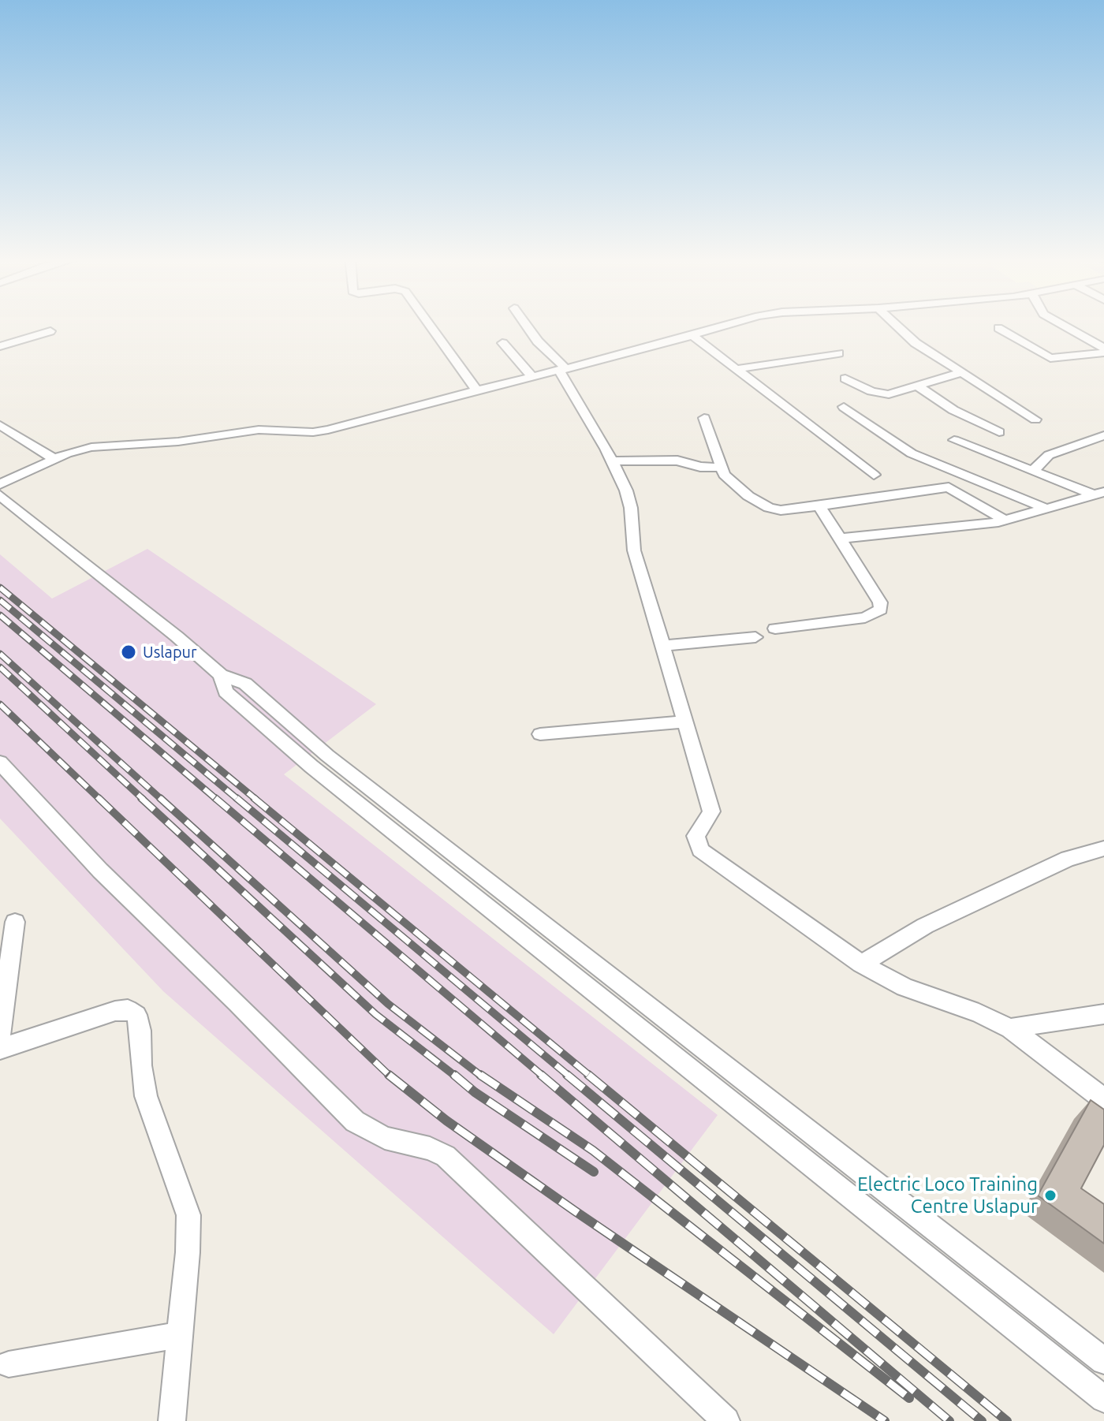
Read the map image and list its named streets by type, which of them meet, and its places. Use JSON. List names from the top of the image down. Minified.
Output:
{"places":["Uslapur","Electric Loco Training Centre Uslapur"]}
